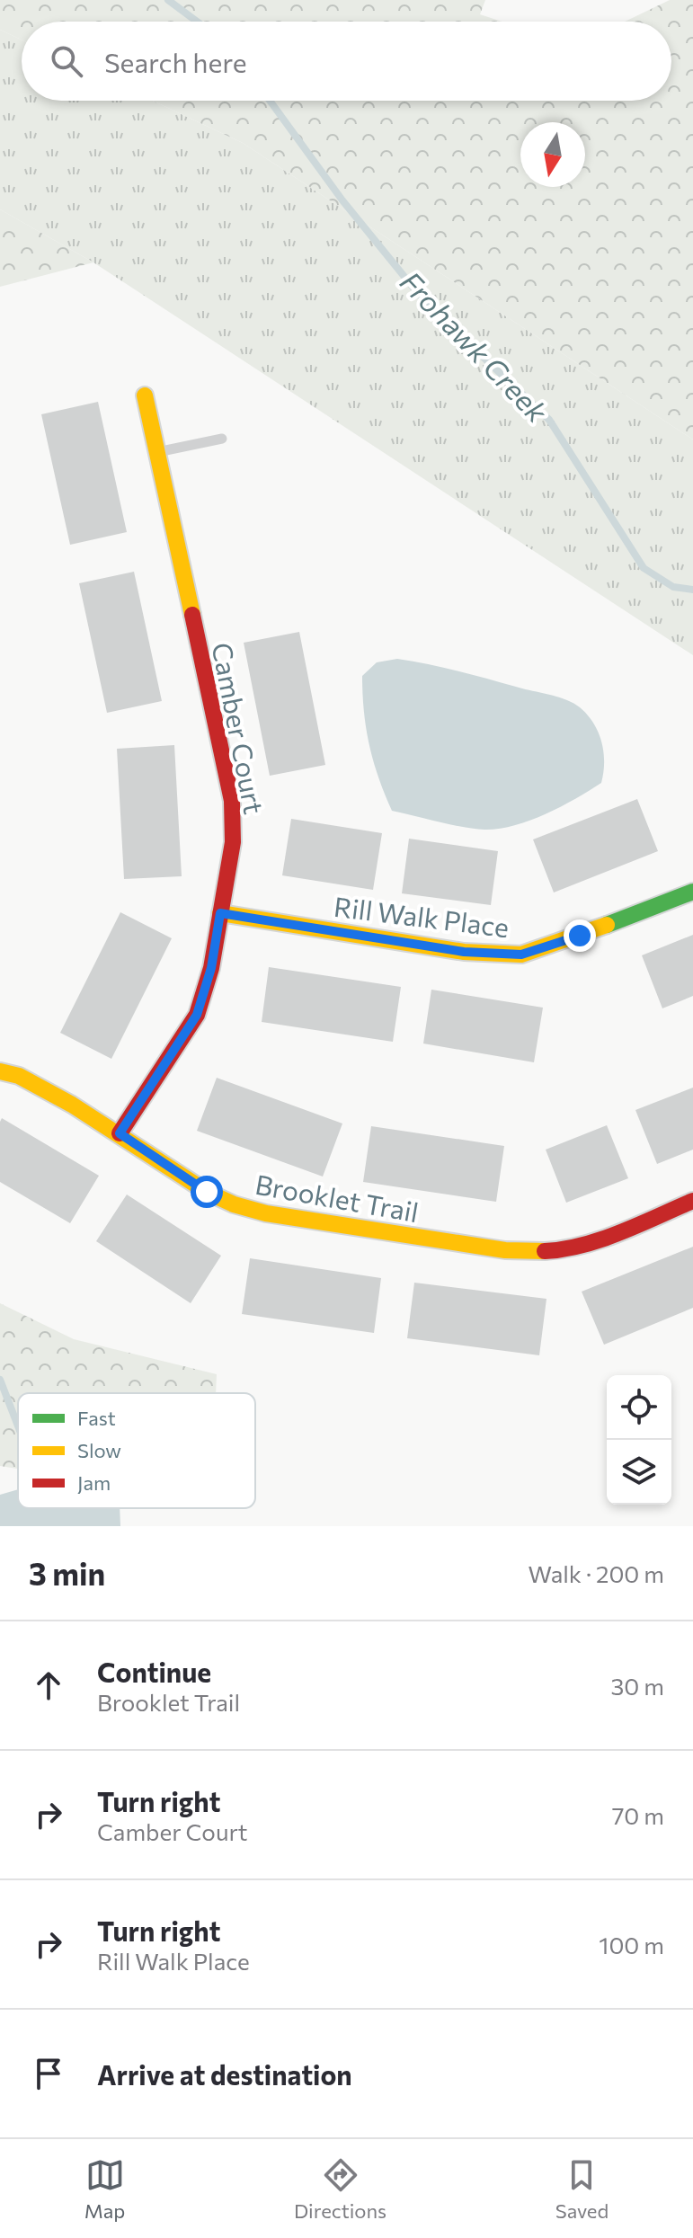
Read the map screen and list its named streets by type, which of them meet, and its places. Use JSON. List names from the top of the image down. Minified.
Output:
{"streets":{"street":["Camber Court","Rill Walk Place","Brooklet Trail"]},"crossings":[["Camber Court","Rill Walk Place"],["Camber Court","Brooklet Trail"]],"water":["Frohawk Creek"],"legend":["Fast","Slow","Jam"],"north":"bottom","page":{"search":"Search here","heading":["3 min","Walk · 200 m"],"list":[["Continue","Brooklet Trail","30 m"],["Turn right","Camber Court","70 m"],["Turn right","Rill Walk Place","100 m"],"Arrive at destination"],"nav":["Map","Directions","Saved"]}}
